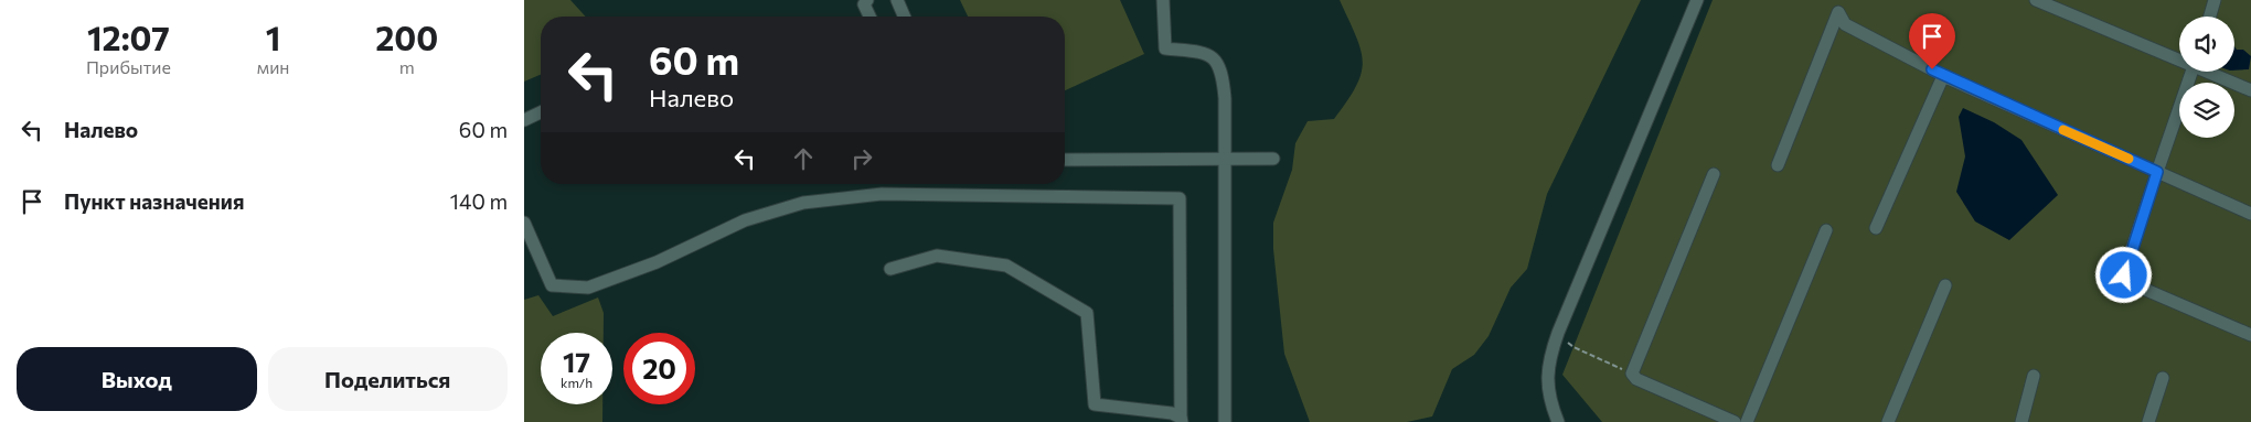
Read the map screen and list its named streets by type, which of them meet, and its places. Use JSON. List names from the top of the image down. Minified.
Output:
{"page":{"eta":["12:07","Прибытие","1","мин","200","m"],"turn":["60 m","Налево"],"list":[{"name":"Налево","value":"60 m"},{"name":"Пункт назначения","value":"140 m"}],"speed":"17 km/h","limit":"20","buttons":["Выход","Поделиться"]}}
